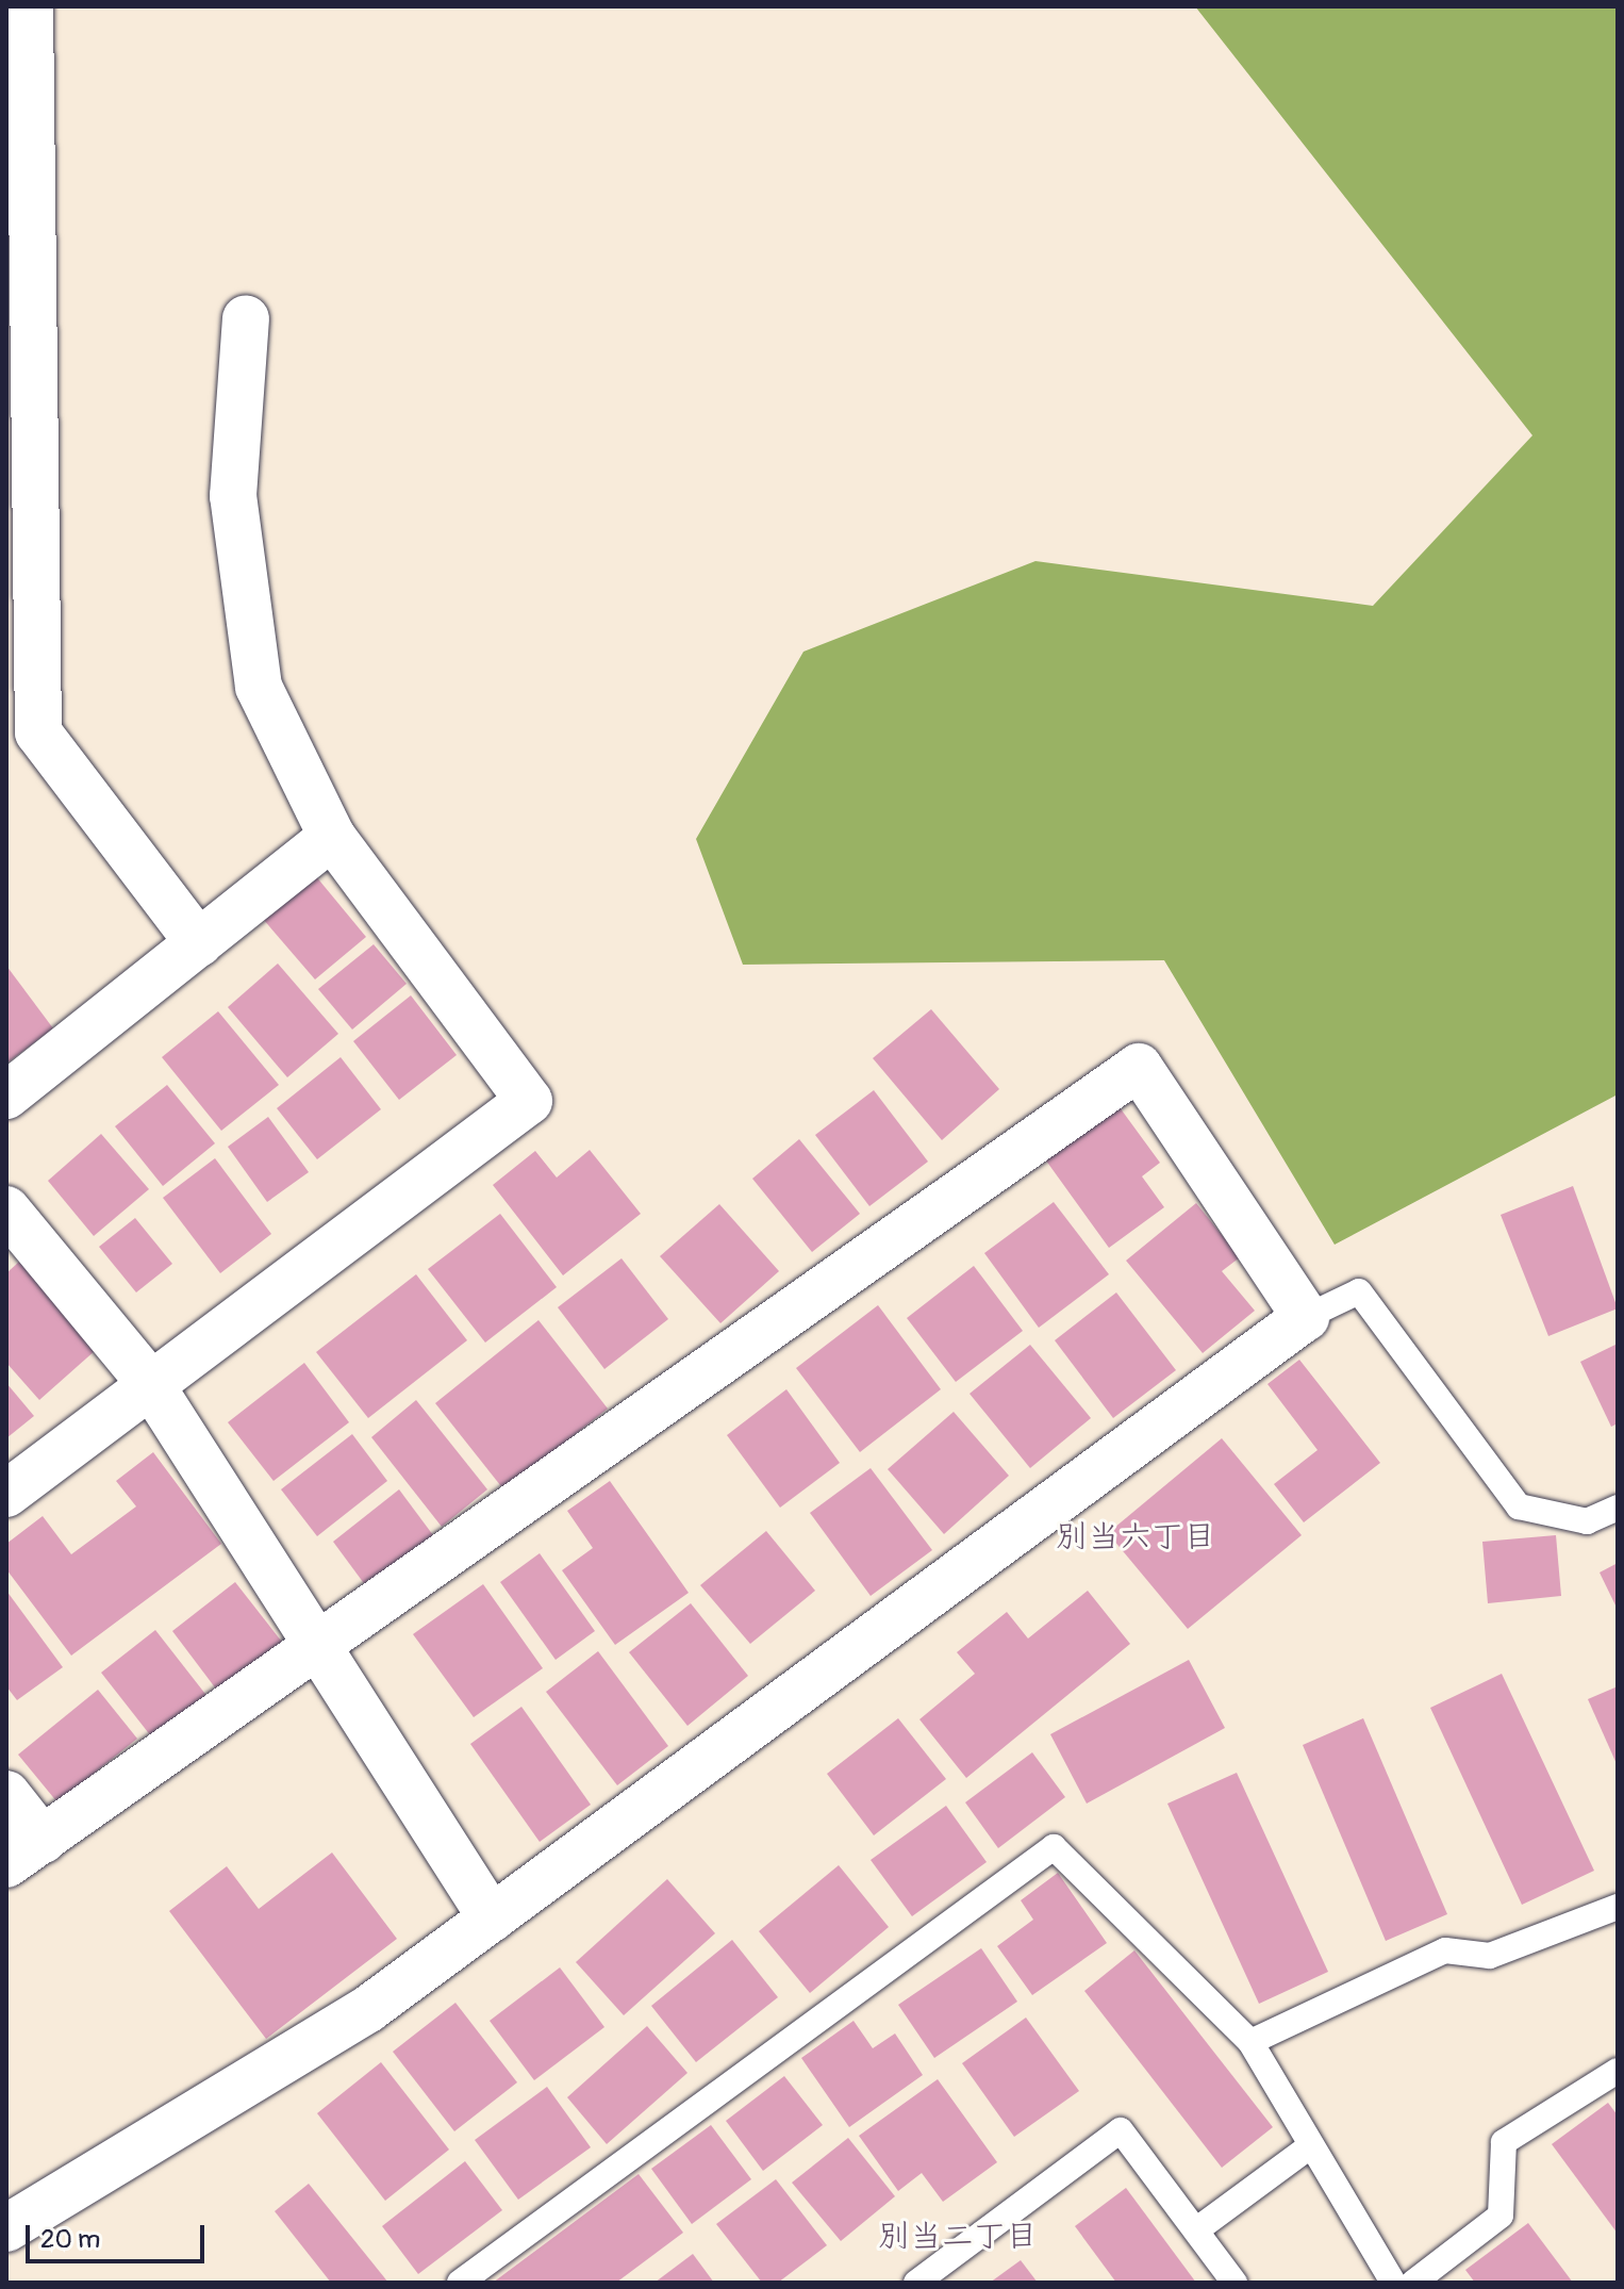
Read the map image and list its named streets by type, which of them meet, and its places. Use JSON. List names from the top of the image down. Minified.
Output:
{"districts":["別当六丁目","別当二丁目"],"scale_bar":"20 m"}
